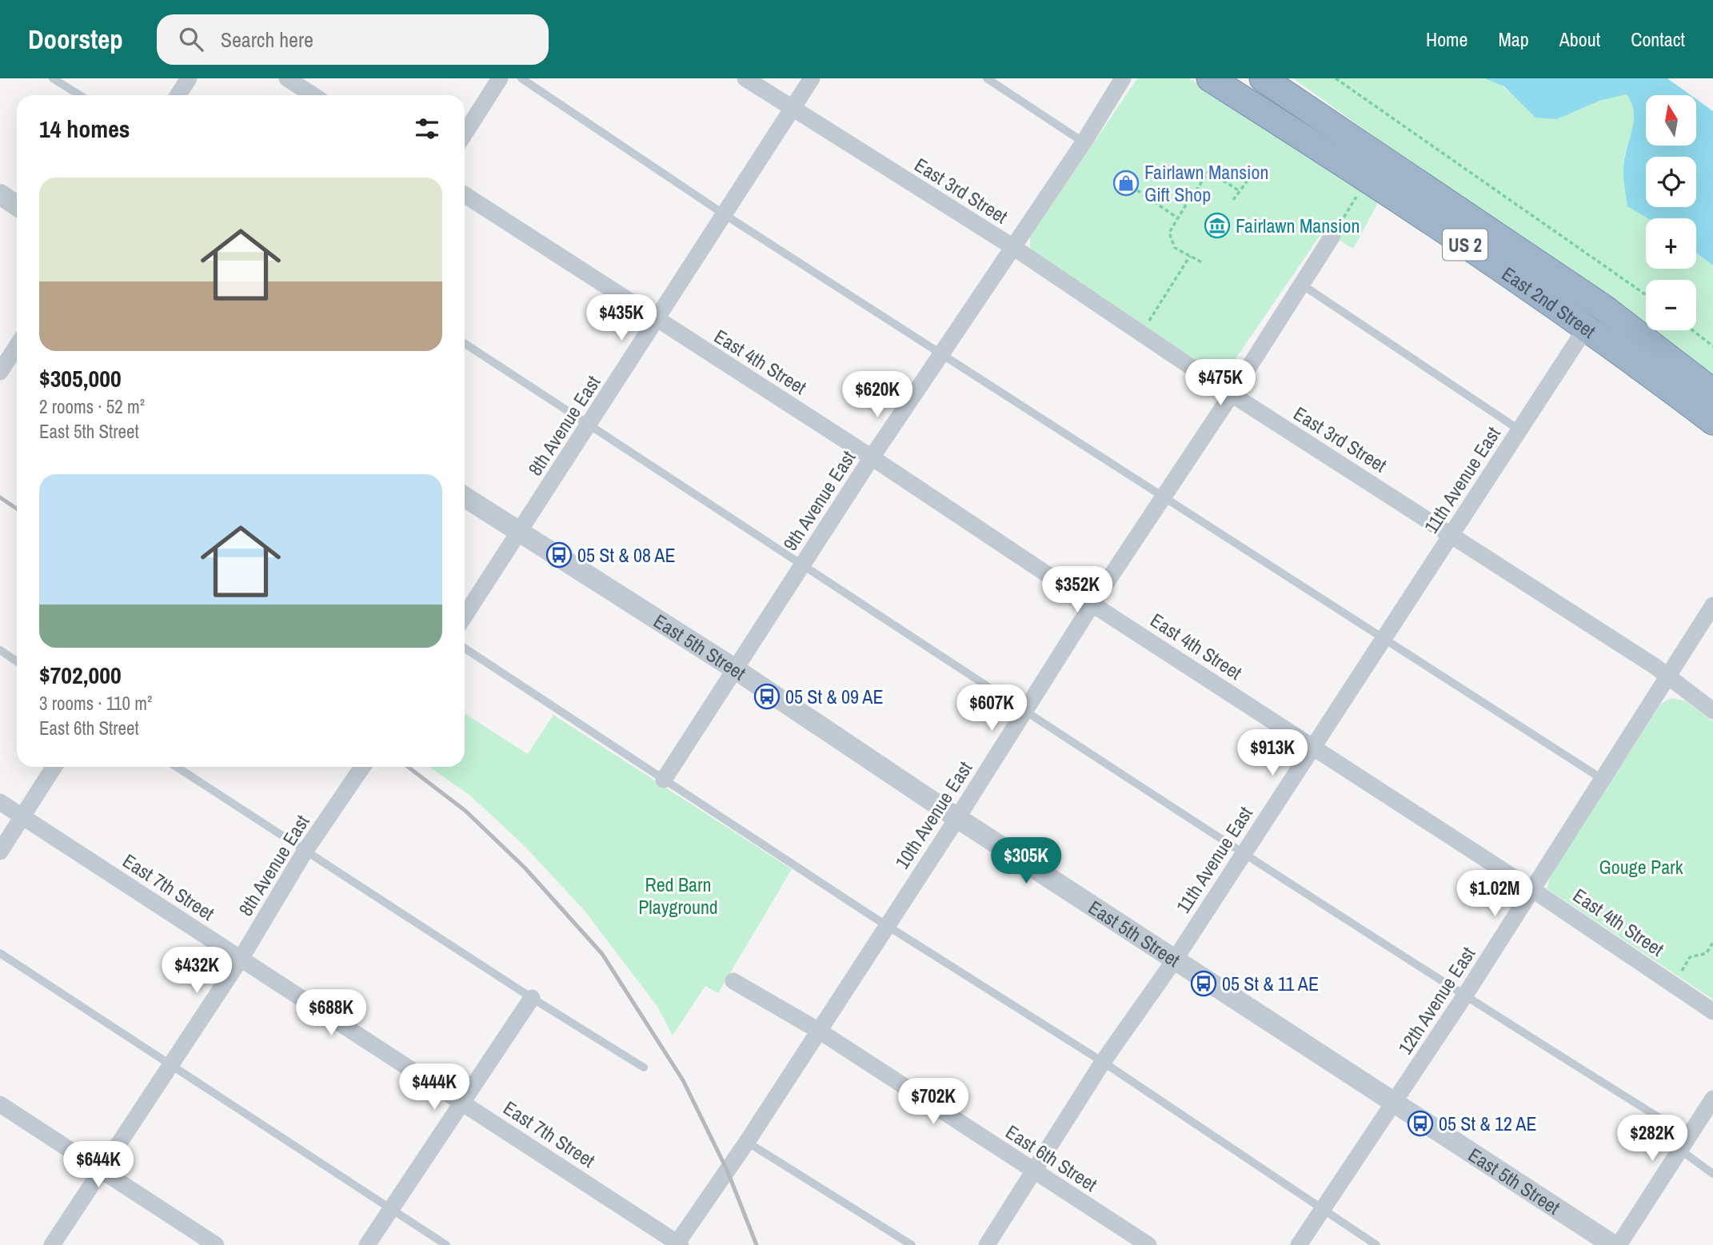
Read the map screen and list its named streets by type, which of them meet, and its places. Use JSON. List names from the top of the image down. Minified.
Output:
{"streets":{"highway":["US 2","East 2nd Street"],"street":["East 3rd Street","East 4th Street","8th Avenue East","11th Avenue East","9th Avenue East","East 5th Street","10th Avenue East","East 7th Street","12th Avenue East","East 6th Street"]},"crossings":[["East 3rd Street","8th Avenue East"],["East 3rd Street","11th Avenue East"],["East 3rd Street","9th Avenue East"],["East 3rd Street","10th Avenue East"],["East 3rd Street","12th Avenue East"],["East 2nd Street","11th Avenue East"],["East 4th Street","8th Avenue East"],["East 4th Street","11th Avenue East"],["East 4th Street","9th Avenue East"],["East 4th Street","10th Avenue East"],["East 4th Street","12th Avenue East"],["8th Avenue East","East 5th Street"],["8th Avenue East","East 7th Street"],["11th Avenue East","East 5th Street"],["11th Avenue East","East 6th Street"],["9th Avenue East","East 5th Street"],["East 5th Street","10th Avenue East"],["East 5th Street","12th Avenue East"],["10th Avenue East","East 7th Street"],["10th Avenue East","East 6th Street"]],"parks":["Gouge Park","Red Barn Playground"],"places":{"shop":["Fairlawn Mansion Gift Shop"],"museum":["Fairlawn Mansion"],"bus stop":["05 St & 08 AE","05 St & 09 AE","05 St & 11 AE","05 St & 12 AE"]},"north":"top","page":{"header":"Doorstep","search":"Search here","nav":["Home","Map","About","Contact"],"map_buttons":["+","−"],"heading":"14 homes","list":[{"name":"$305,000","note":"2 rooms · 52 m² · East 5th Street"},{"name":"$702,000","note":"3 rooms · 110 m² · East 6th Street"}],"price":["$435K","$475K","$620K","$352K","$607K","$913K","$305K","$1.02M","$432K","$688K","$444K","$702K","$282K","$644K"]}}
